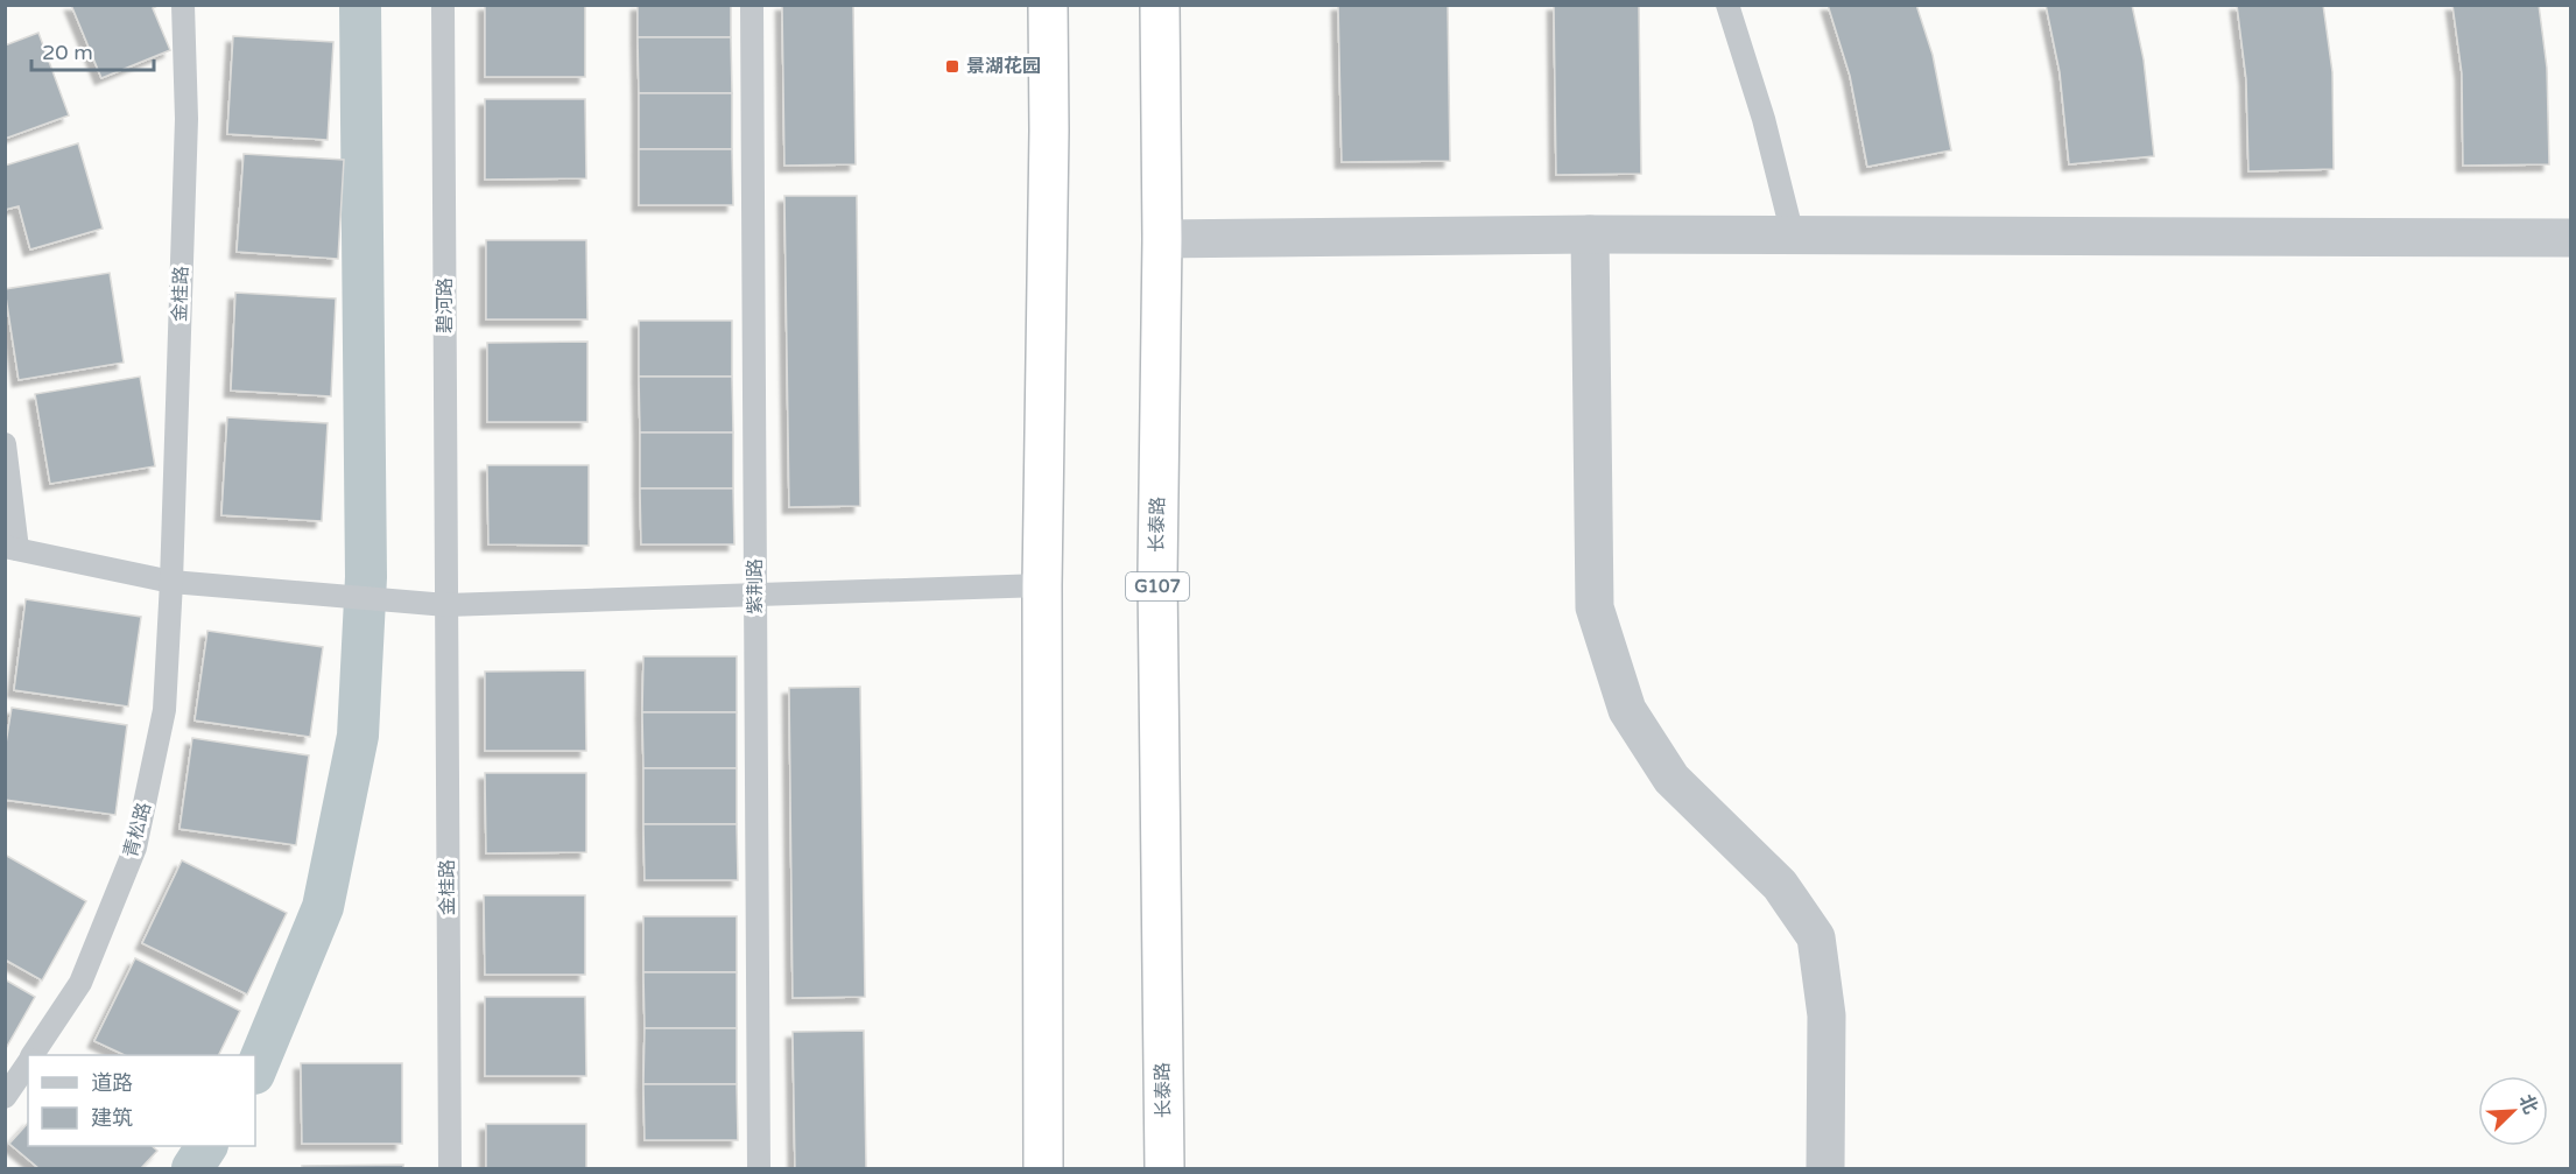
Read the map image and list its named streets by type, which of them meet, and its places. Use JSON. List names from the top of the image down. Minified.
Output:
{"streets":{"highway":["长泰路","G107"],"lane":["金桂路","碧河路","紫荆路","青松路"]},"crossings":[["金桂路","碧河路"],["金桂路","青松路"]],"places":{"transit":["景湖花园"]},"legend":["道路","建筑"],"scale_bar":"20 m","north":"top right"}
